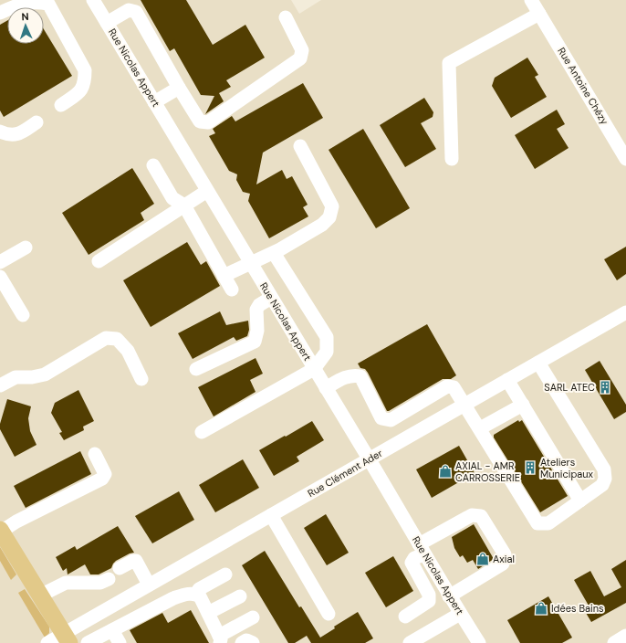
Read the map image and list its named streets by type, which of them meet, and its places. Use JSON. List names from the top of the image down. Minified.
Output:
{"streets":{"street":["Rue Nicolas Appert","Rue Antoine Chézy","Rue Clément Ader"]},"crossings":[["Rue Nicolas Appert","Rue Clément Ader"]],"places":{"building":["SARL ATEC","Ateliers Municipaux"],"shop":["AXIAL - AMR CARROSSERIE","Axial","Idées Bains"]},"north":"top"}
